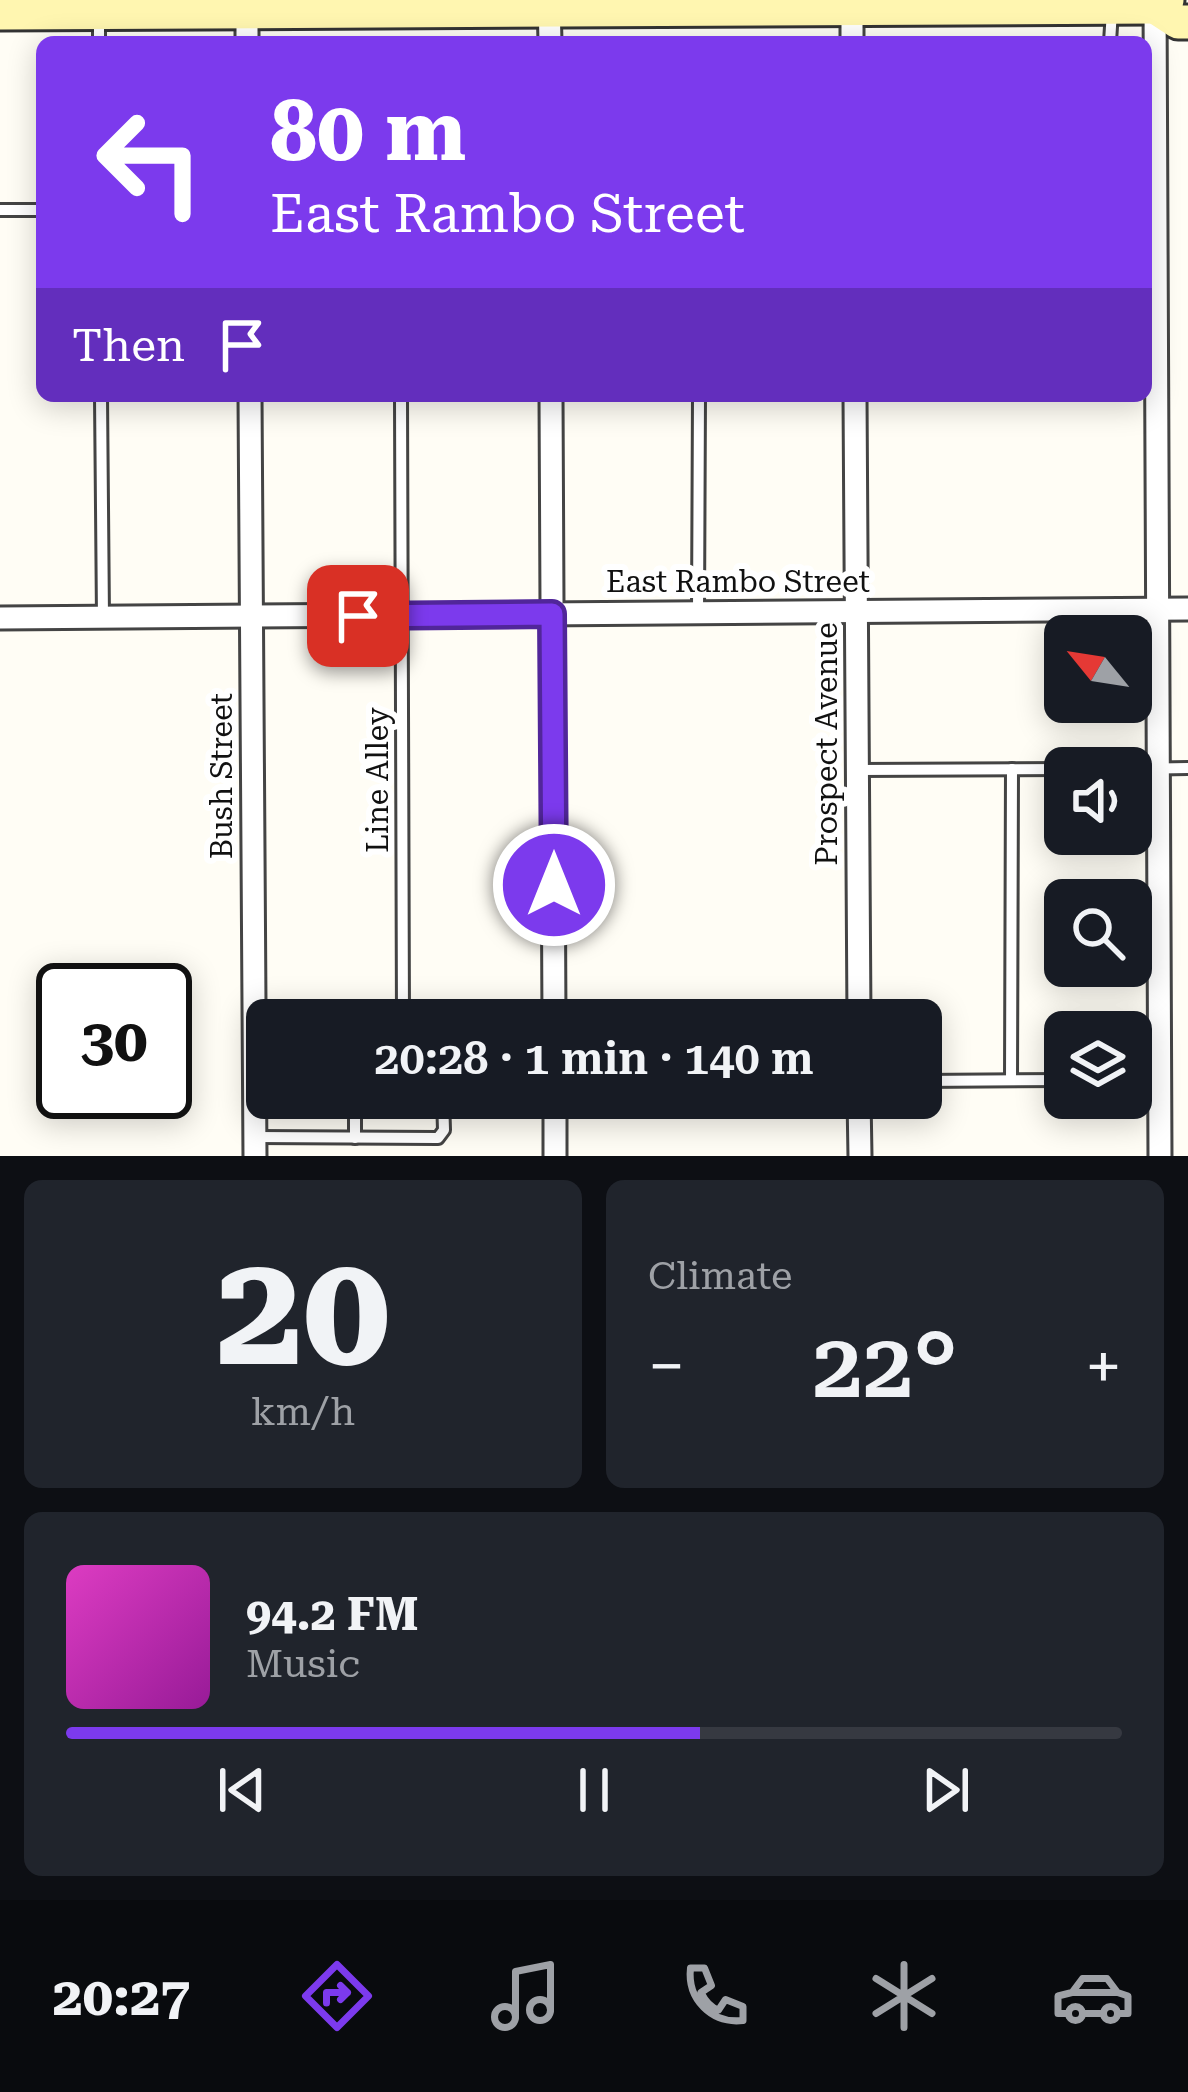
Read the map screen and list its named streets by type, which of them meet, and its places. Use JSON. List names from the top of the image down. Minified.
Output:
{"streets":{"street":["East Rambo Street","Prospect Avenue","Bush Street"],"lane":["Line Alley"]},"crossings":[["East Rambo Street","Prospect Avenue"],["East Rambo Street","Bush Street"],["East Rambo Street","Line Alley"]],"north":"top left","page":{"turn":["80 m","East Rambo Street"],"then":"Then","limit":"30","trip":"20:28 · 1 min · 140 m","tile":[["20","km/h"],"Climate"],"heat":["−","22°","+"],"song":["94.2 FM","Music"],"tabs":"20:27"}}
